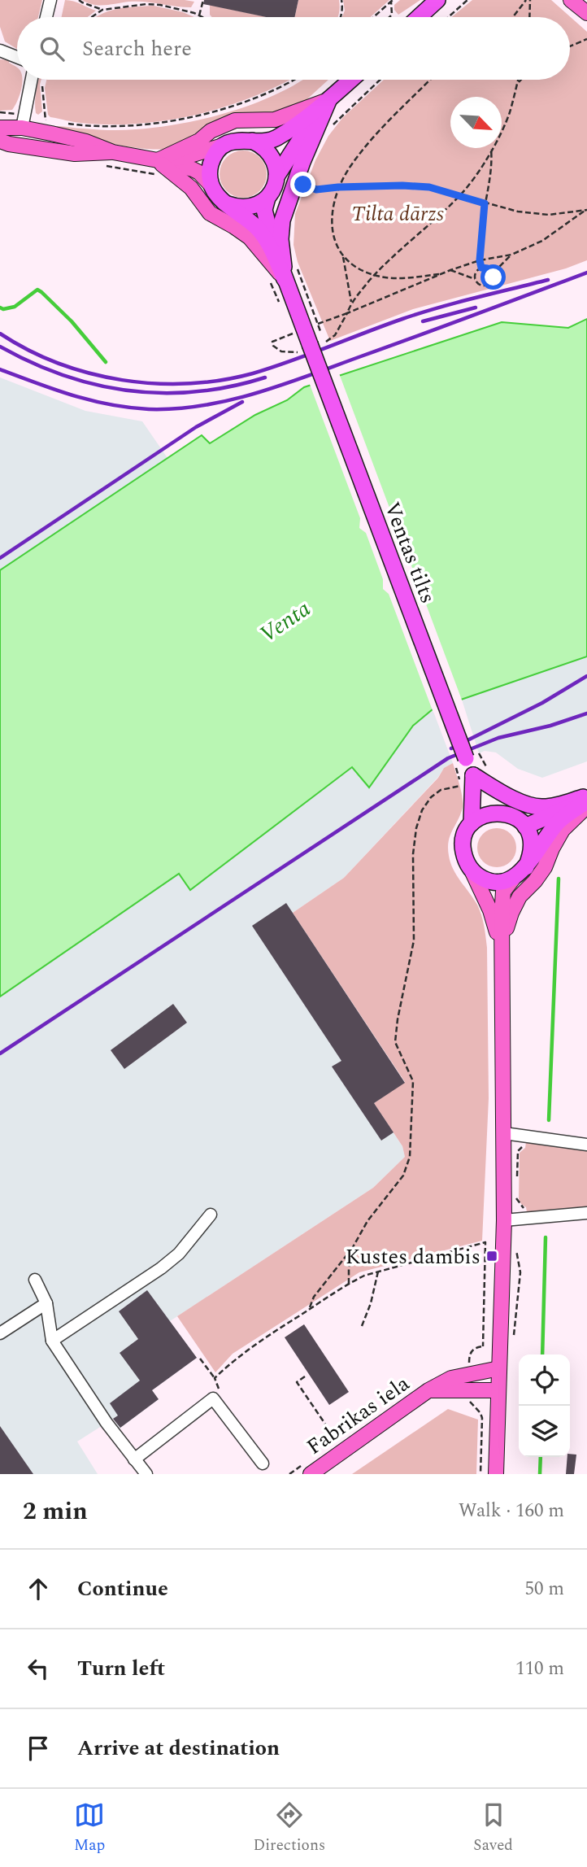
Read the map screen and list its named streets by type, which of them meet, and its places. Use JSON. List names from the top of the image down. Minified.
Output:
{"streets":{"highway":["Ventas tilts"],"main road":["Fabrikas iela"]},"water":["Venta"],"parks":["Tilta dārzs"],"places":{"transit":["Kustes dambis"]},"north":"bottom right","page":{"search":"Search here","heading":["2 min","Walk · 160 m"],"list":[["Continue","50 m"],["Turn left","110 m"],"Arrive at destination"],"nav":["Map","Directions","Saved"]}}
